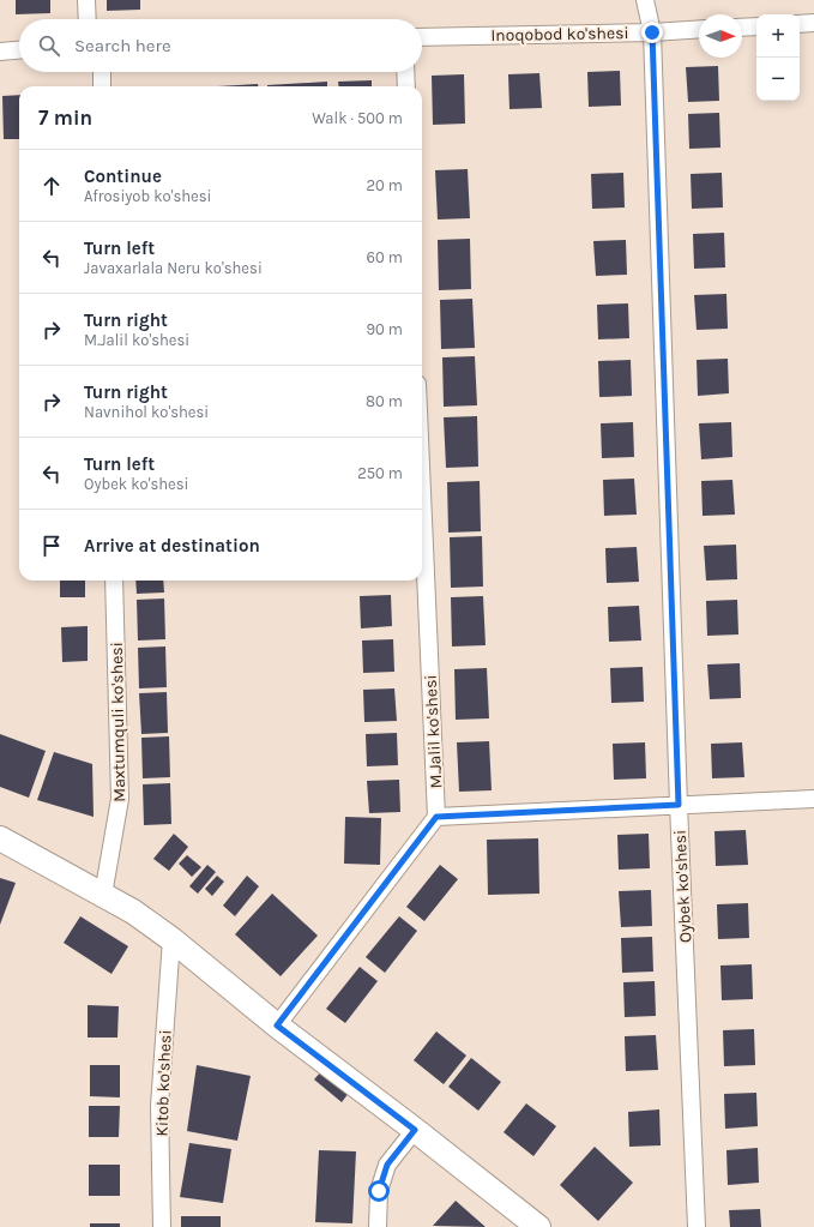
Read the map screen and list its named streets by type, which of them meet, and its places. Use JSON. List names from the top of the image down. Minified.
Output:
{"streets":{"street":["Inoqobod ko'shesi","Maxtumquli ko'shesi","M.Jalil ko'shesi","Oybek ko'shesi","Kitob ko'shesi"]},"crossings":[["Inoqobod ko'shesi","Oybek ko'shesi"]],"north":"right","page":{"map_buttons":["+","−"],"search":"Search here","heading":["7 min","Walk · 500 m"],"list":[["Continue","Afrosiyob ko'shesi","20 m"],["Turn left","Javaxarlala Neru ko'shesi","60 m"],["Turn right","M.Jalil ko'shesi","90 m"],["Turn right","Navnihol ko'shesi","80 m"],["Turn left","Oybek ko'shesi","250 m"],"Arrive at destination"]}}
